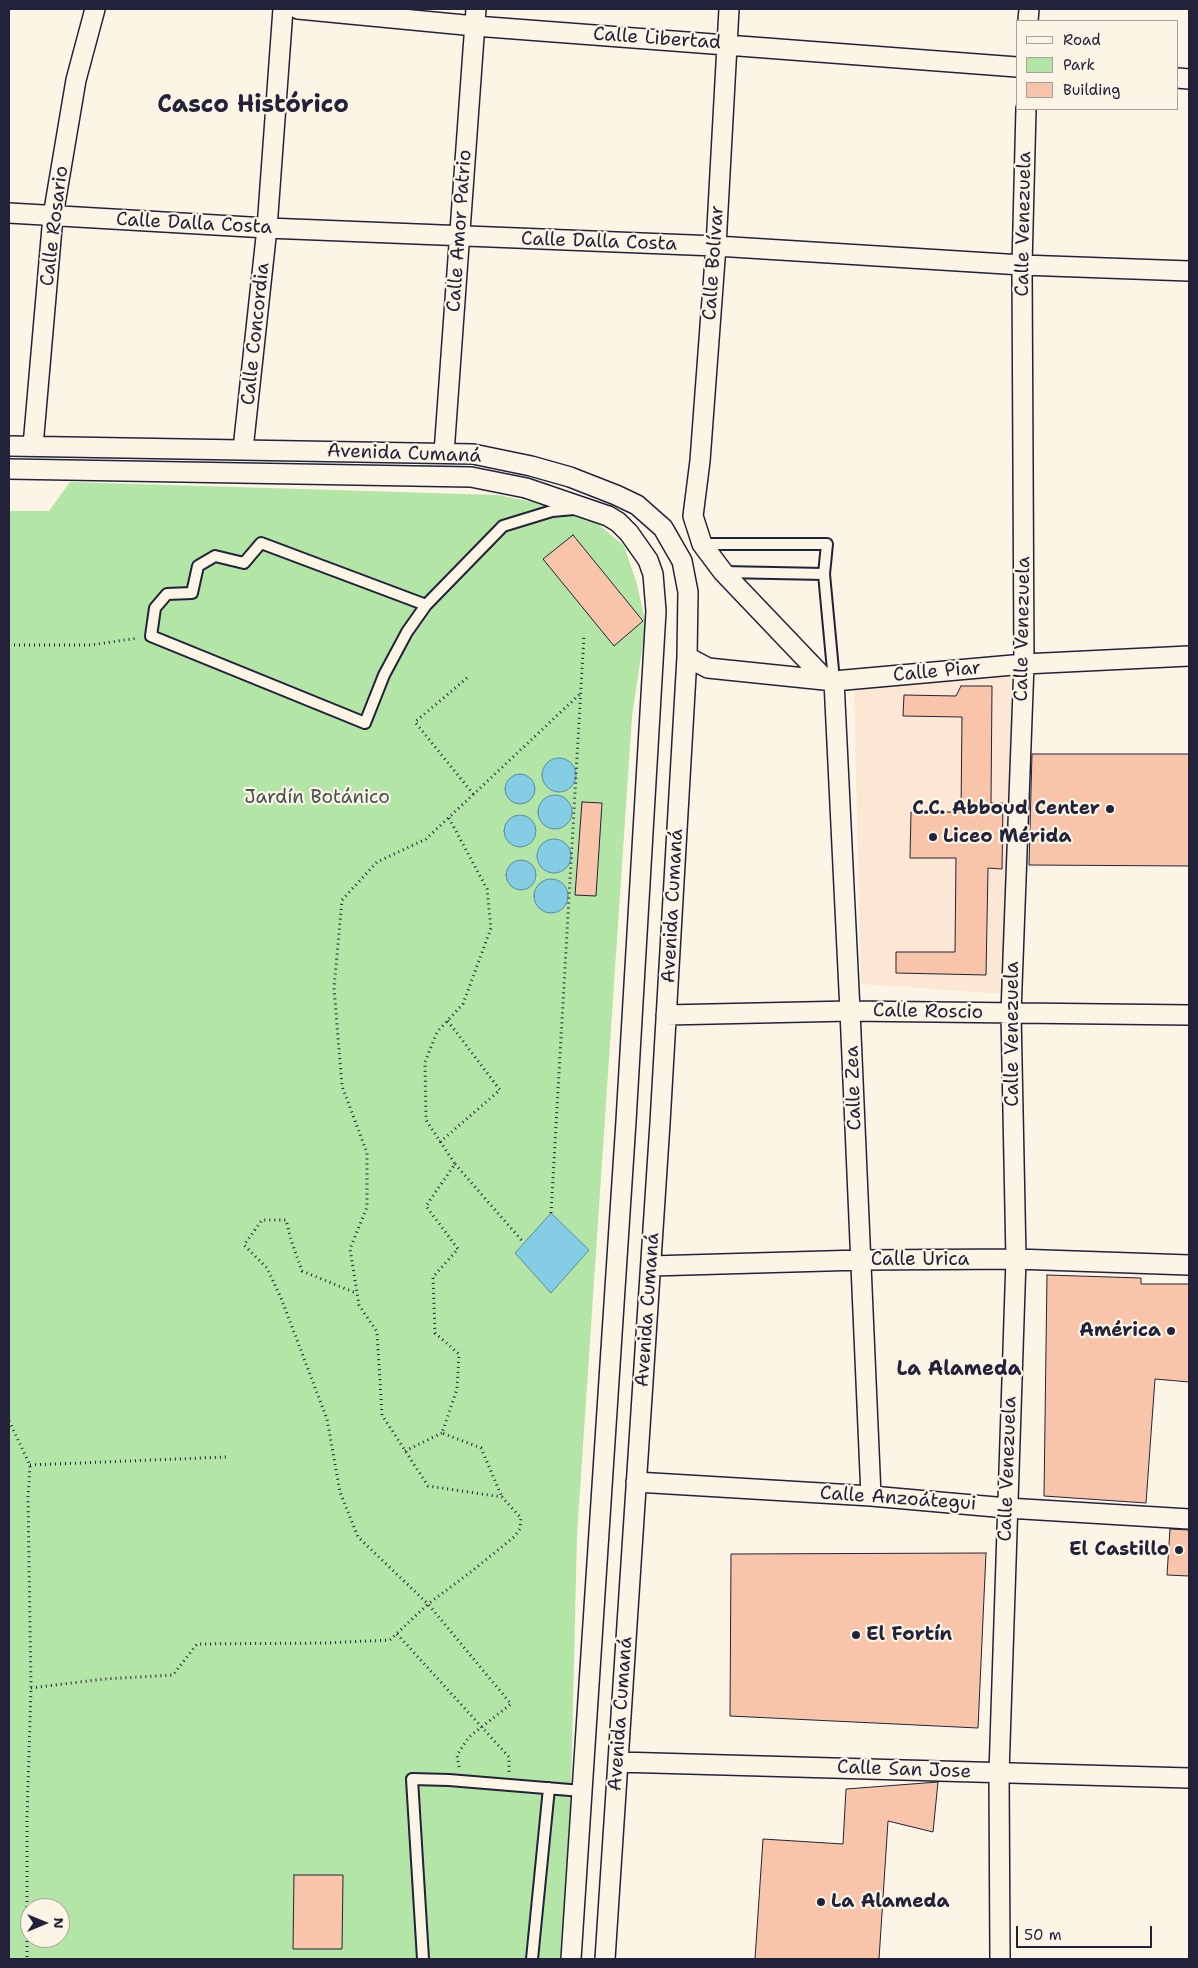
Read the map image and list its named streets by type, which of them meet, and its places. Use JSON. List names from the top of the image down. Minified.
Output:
{"streets":{"street":["Calle Libertad","Calle Dalla Costa","Calle Venezuela","Calle Rosario","Calle Amor Patrio","Calle Bolívar","Calle Concordia","Avenida Cumaná","Calle Piar","Calle Roscio","Calle Zea","Calle Urica","Calle Anzoátegui","Calle San Jose"]},"crossings":[["Calle Libertad","Calle Amor Patrio"],["Calle Libertad","Calle Bolívar"],["Calle Dalla Costa","Calle Venezuela"],["Calle Dalla Costa","Calle Rosario"],["Calle Dalla Costa","Calle Amor Patrio"],["Calle Dalla Costa","Calle Bolívar"],["Calle Dalla Costa","Calle Concordia"],["Calle Venezuela","Calle Piar"],["Calle Venezuela","Calle Roscio"],["Calle Venezuela","Calle Urica"],["Calle Venezuela","Calle Anzoátegui"],["Calle Venezuela","Calle San Jose"],["Calle Rosario","Avenida Cumaná"],["Calle Amor Patrio","Avenida Cumaná"],["Calle Concordia","Avenida Cumaná"],["Avenida Cumaná","Calle Piar"],["Avenida Cumaná","Calle Roscio"],["Avenida Cumaná","Calle Urica"],["Avenida Cumaná","Calle Anzoátegui"],["Avenida Cumaná","Calle San Jose"],["Calle Piar","Calle Zea"],["Calle Roscio","Calle Zea"],["Calle Zea","Calle Urica"],["Calle Zea","Calle Anzoátegui"]],"districts":["Casco Histórico","La Alameda"],"parks":["Jardín Botánico"],"places":["C.C. Abboud Center","Liceo Mérida","América","El Castillo","El Fortín","La Alameda"],"legend":["Road","Park","Building"],"scale_bar":"50 m","north":"right"}
